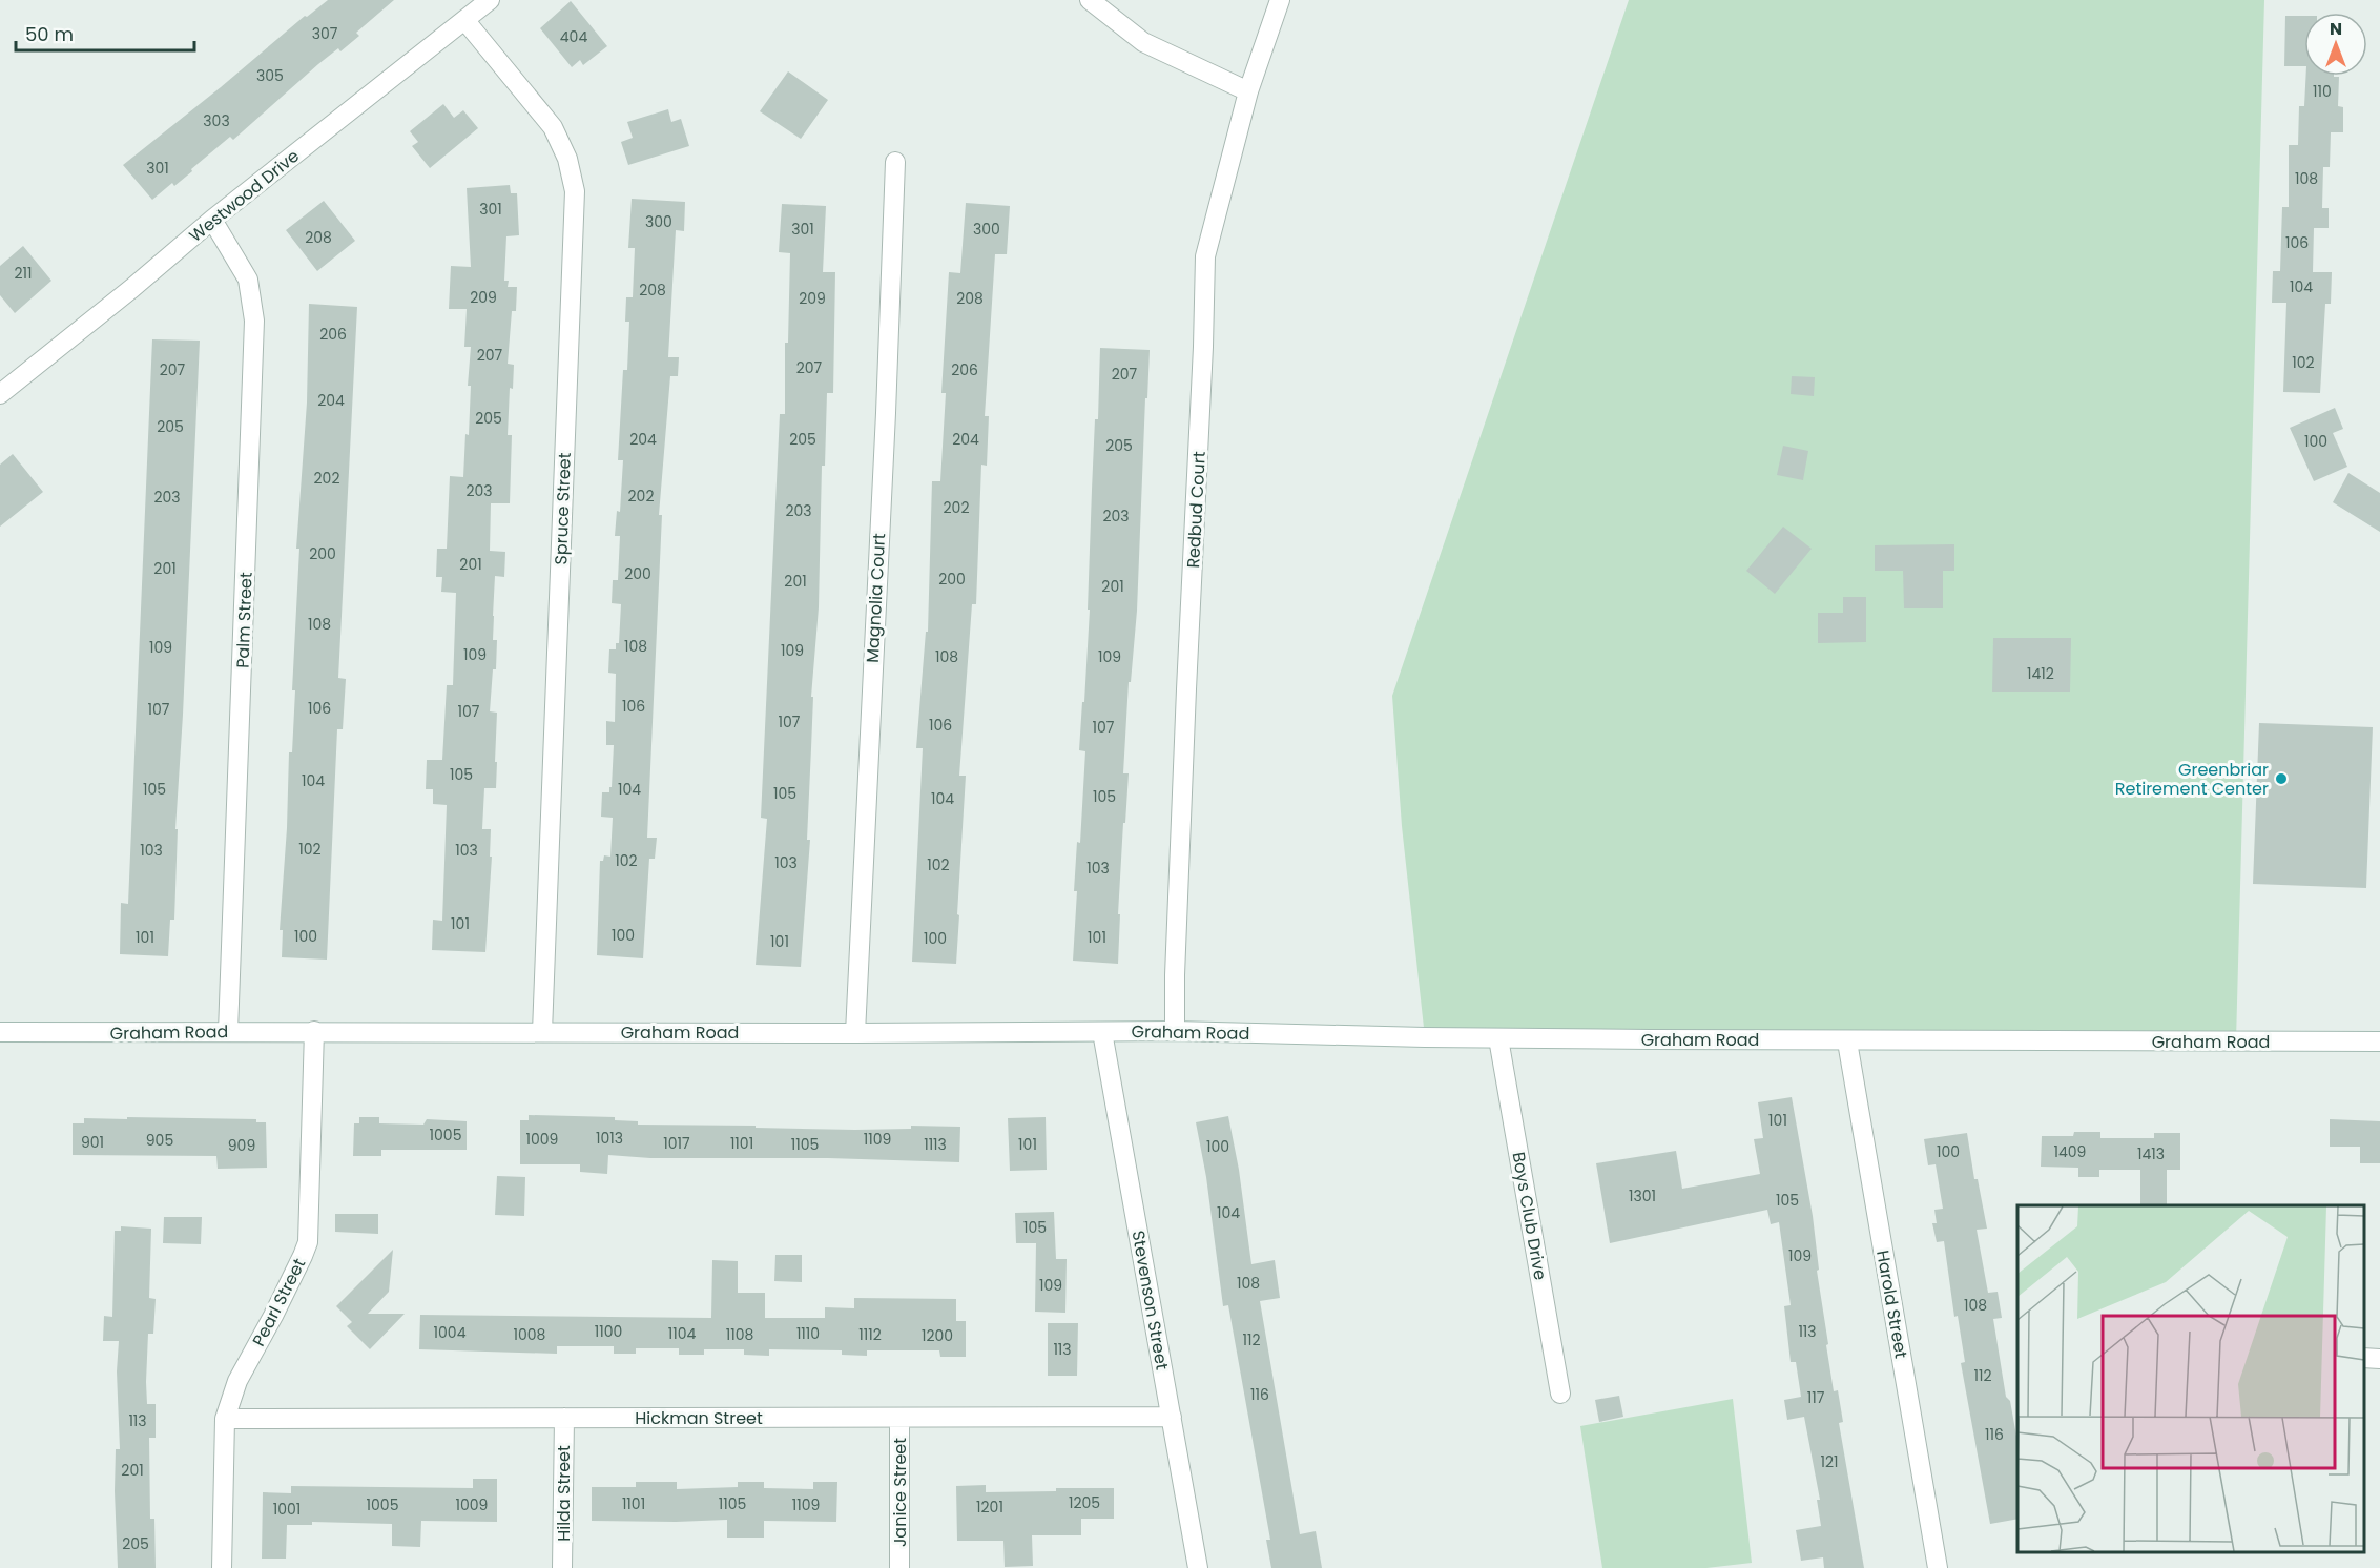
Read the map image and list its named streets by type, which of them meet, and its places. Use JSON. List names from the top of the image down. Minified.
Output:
{"streets":{"street":["Westwood Drive","Spruce Street","Redbud Court","Magnolia Court","Palm Street","Graham Road","Boys Club Drive","Stevenson Street","Pearl Street","Harold Street","Hickman Street","Janice Street","Hilda Street"]},"crossings":[["Westwood Drive","Spruce Street"],["Westwood Drive","Palm Street"],["Spruce Street","Graham Road"],["Redbud Court","Graham Road"],["Magnolia Court","Graham Road"],["Palm Street","Graham Road"],["Graham Road","Boys Club Drive"],["Graham Road","Stevenson Street"],["Graham Road","Pearl Street"],["Graham Road","Harold Street"],["Stevenson Street","Hickman Street"],["Pearl Street","Hickman Street"],["Hickman Street","Janice Street"],["Hickman Street","Hilda Street"]],"places":["Greenbriar Retirement Center"],"house_numbers":["307","404","305","110","303","301","108","301","300","301","300","208","106","211","104","208","209","209","208","206","207","102","207","207","206","207","204","205","205","204","205","204","100","205","202","203","202","203","202","203","203","200","201","201","200","200","201","201","108","108","109","109","109","108","109","1412","106","106","107","107","107","106","107","105","104","105","104","105","105","104","102","103","103","102","103","102","103","101","100","100","101","101","100","101","101","1005","1013","1009","1109","905","901","1017","1101","1105","1113","101","909","100","100","1409","1413","1301","105","104","105","109","108","109","108","1100","113","1004","1104","1110","1008","1108","1112","1200","112","113","112","116","117","113","116","121","201","1205","1101","1105","1005","1009","1109","1201","1001","205"],"scale_bar":"50 m","north":"top"}
